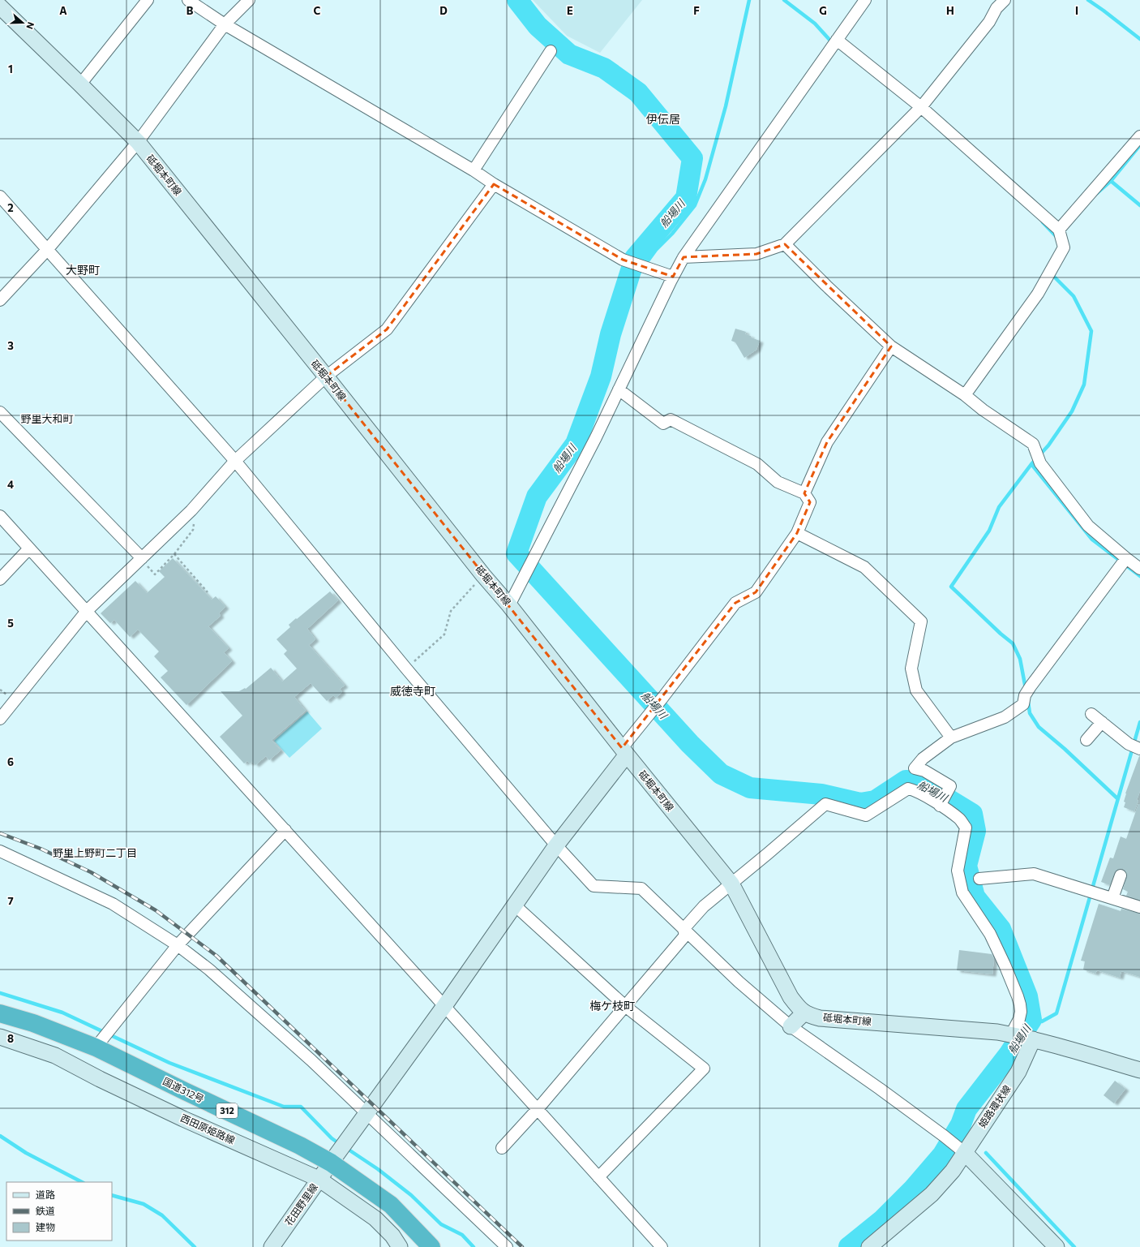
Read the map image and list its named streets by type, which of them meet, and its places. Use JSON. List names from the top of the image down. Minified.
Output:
{"streets":{"highway":["国道312号","312"],"main road":["砥堀本町線","姫路環状線","西田原姫路線","花田野里線"]},"crossings":[["砥堀本町線","姫路環状線"],["砥堀本町線","花田野里線"],["国道312号","花田野里線"],["西田原姫路線","花田野里線"]],"districts":["伊伝居","大野町","野里大和町","威徳寺町","野里上野町二丁目","梅ケ枝町"],"water":["船場川"],"legend":["道路","鉄道","建物"],"north":"right","grid":{"columns":["A","B","C","D","E","F","G","H","I"],"rows":["1","2","3","4","5","6","7","8"]}}
